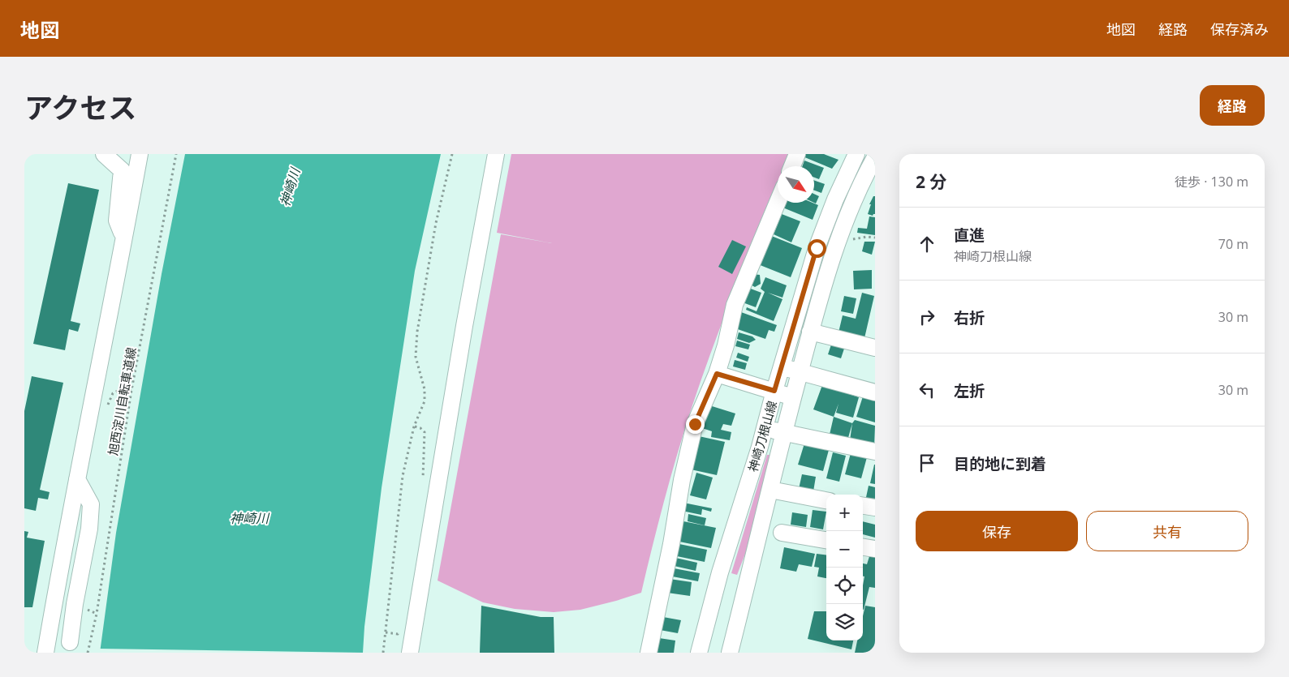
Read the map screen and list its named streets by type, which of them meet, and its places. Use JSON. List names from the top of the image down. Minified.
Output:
{"streets":{"street":["神崎刀根山線"],"path":["旭西淀川自転車道線"]},"water":["神崎川"],"north":"bottom right","page":{"header":"地図","nav":["地図","経路","保存済み"],"title":"アクセス","buttons":["経路",["保存","共有"]],"heading":["2 分","徒歩 · 130 m"],"list":[["直進","神崎刀根山線","70 m"],["右折","30 m"],["左折","30 m"],"目的地に到着"],"map_buttons":["+","−"]}}
